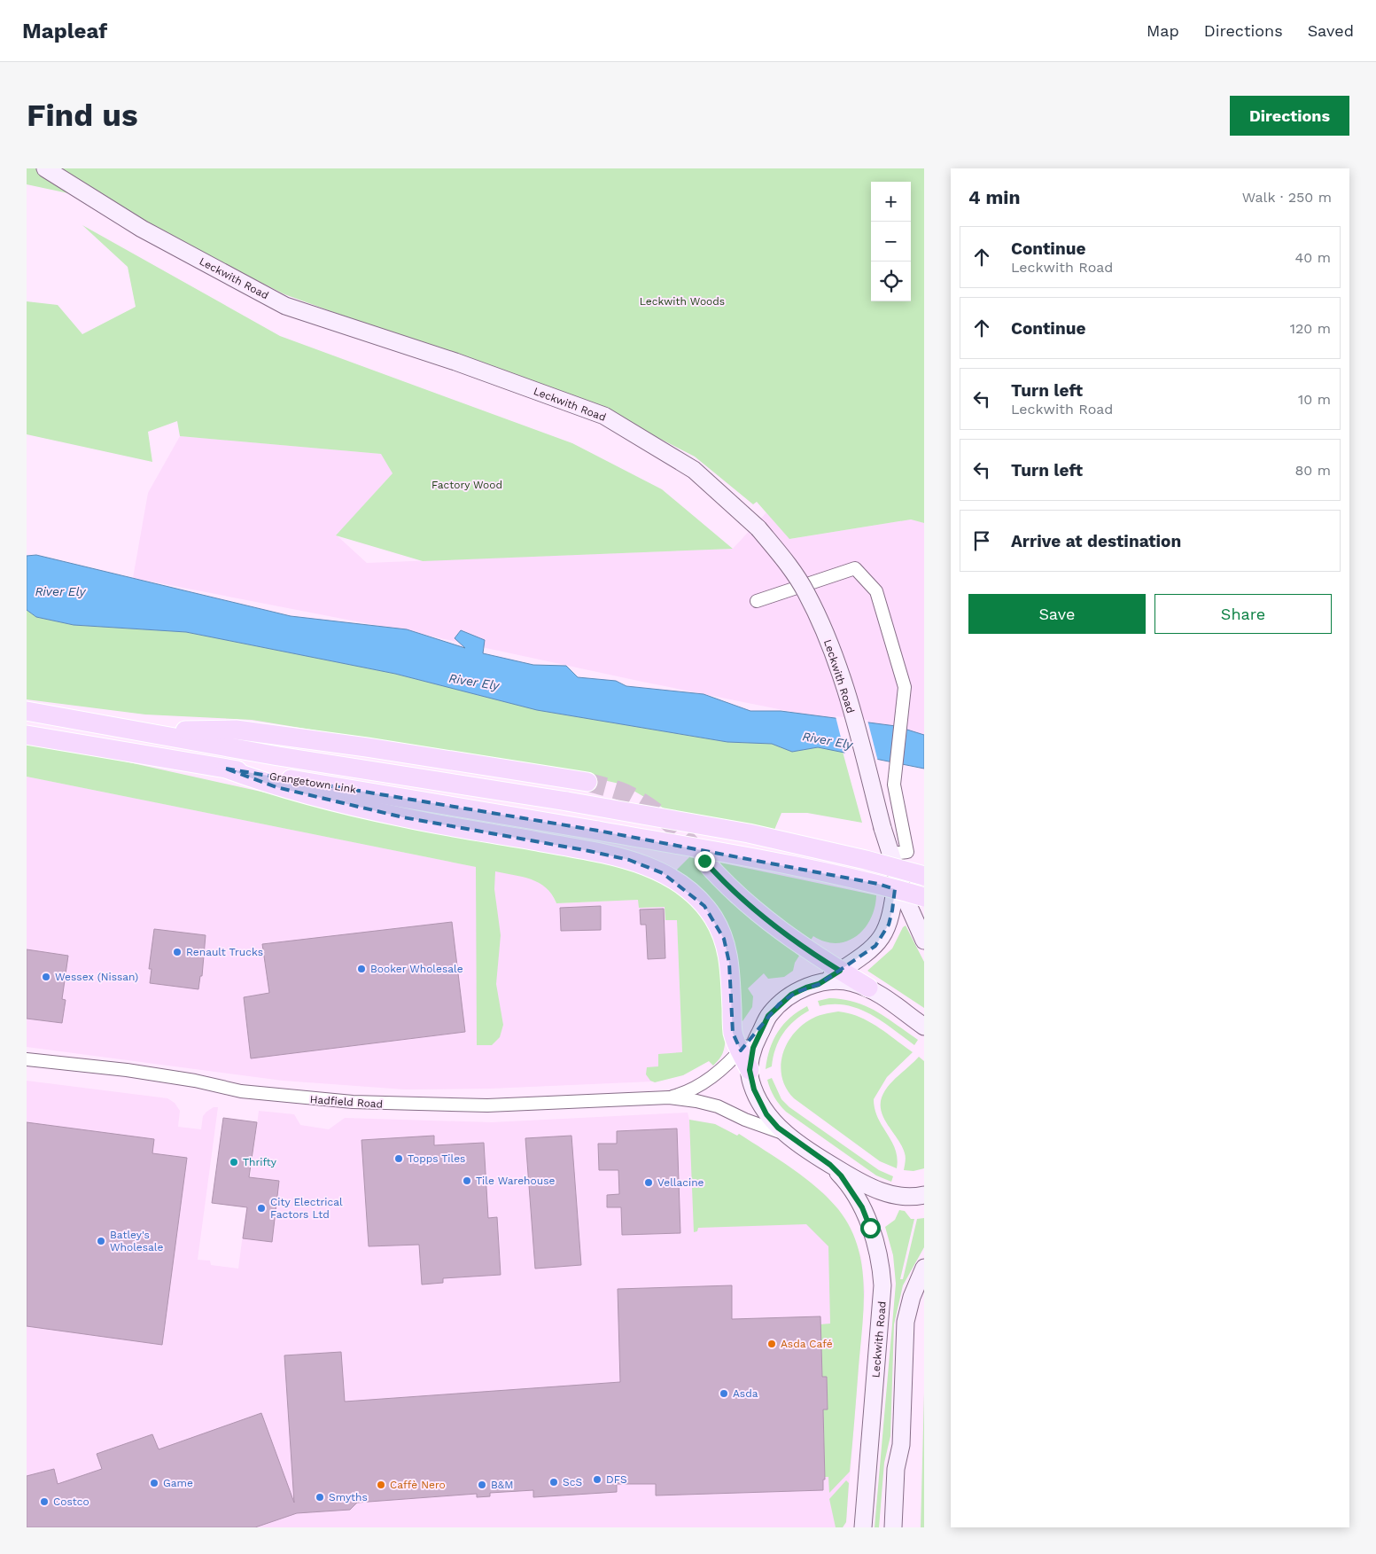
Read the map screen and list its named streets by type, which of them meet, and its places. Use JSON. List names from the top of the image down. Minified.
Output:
{"streets":{"main road":["Leckwith Road","Grangetown Link"],"street":["Hadfield Road"]},"water":["River Ely"],"parks":["Leckwith Woods","Factory Wood"],"places":["Renault Trucks","Booker Wholesale","Wessex (Nissan)","Topps Tiles","Thrifty","Tile Warehouse","Vellacine","City Electrical Factors Ltd","Batley's Wholesale","Asda Café","Asda","DFS","ScS","Game","Caffè Nero","B&M","Smyths","Costco"],"page":{"header":"Mapleaf","nav":["Map","Directions","Saved"],"buttons":["Directions",["Save","Share"]],"title":"Find us","heading":["4 min","Walk · 250 m"],"map_buttons":["+","−"],"list":[["Continue","Leckwith Road","40 m"],["Continue","120 m"],["Turn left","Leckwith Road","10 m"],["Turn left","80 m"],"Arrive at destination"]}}
